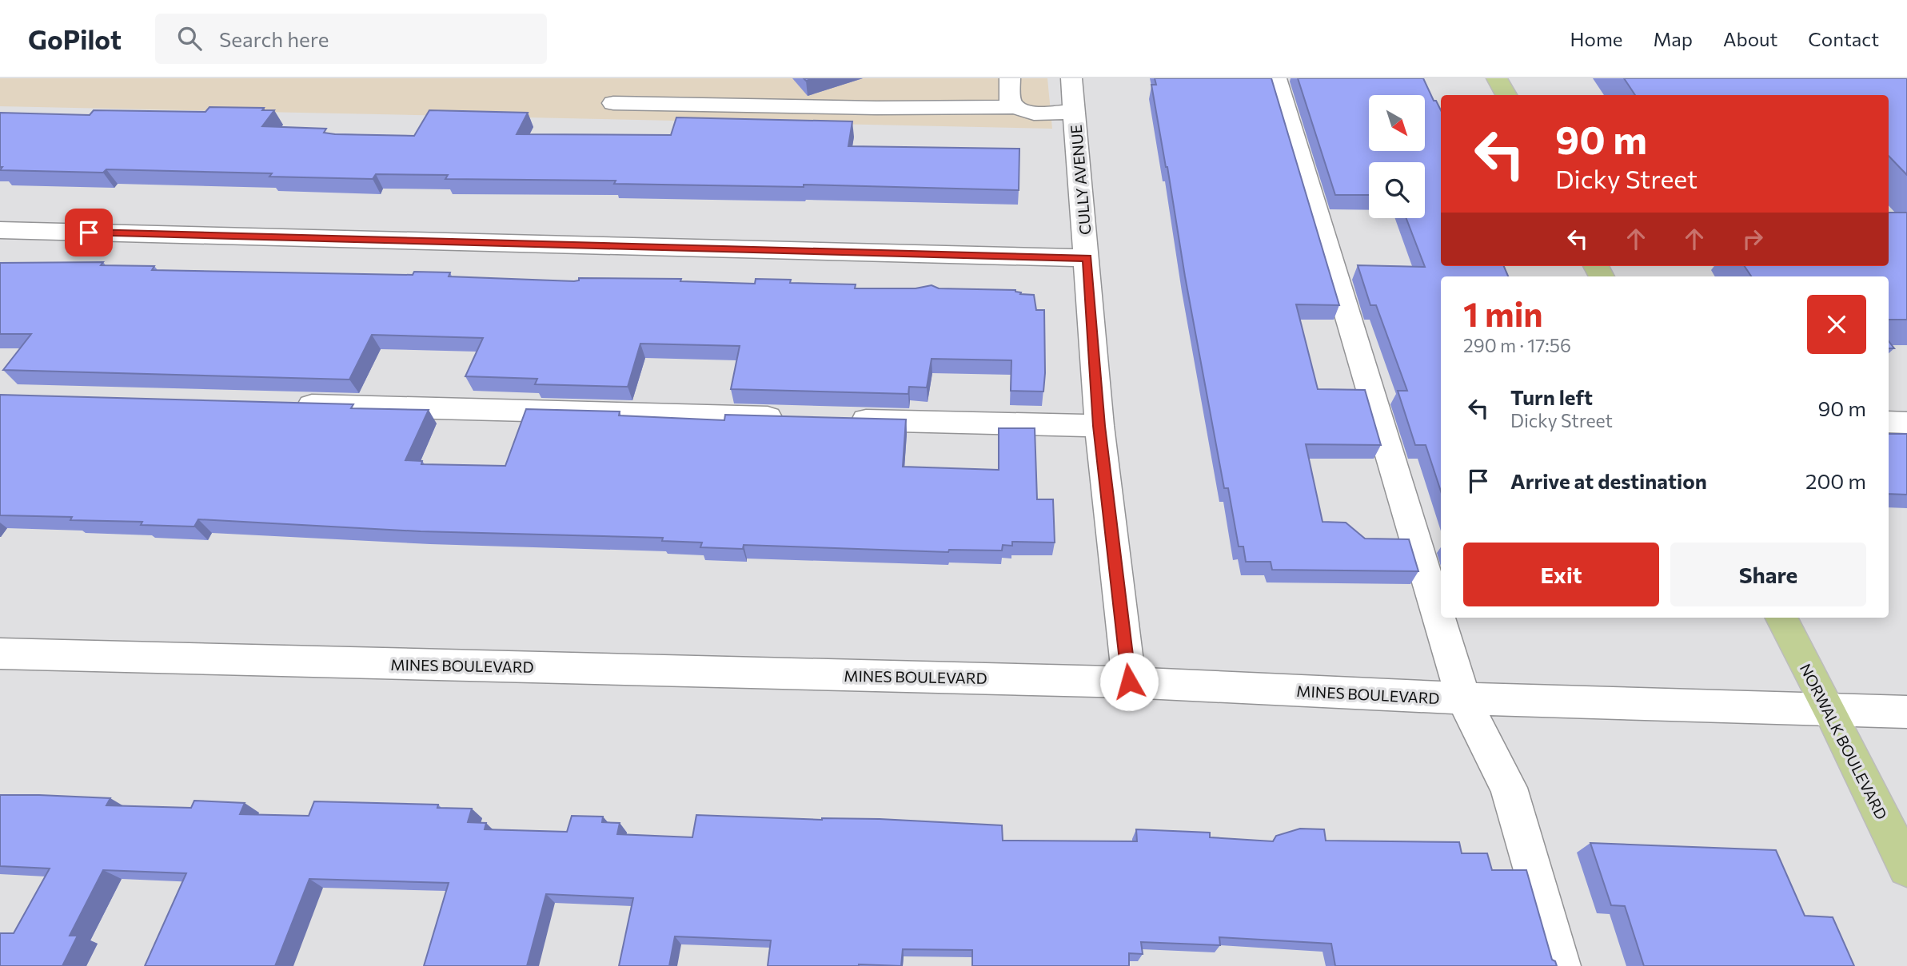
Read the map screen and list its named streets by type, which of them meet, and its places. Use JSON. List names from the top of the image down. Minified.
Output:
{"streets":{"main road":["NORWALK BOULEVARD"],"street":["CULLY AVENUE","MINES BOULEVARD"]},"crossings":[["CULLY AVENUE","MINES BOULEVARD"],["MINES BOULEVARD","NORWALK BOULEVARD"]],"north":"bottom right","page":{"header":"GoPilot","search":"Search here","nav":["Home","Map","About","Contact"],"turn":["90 m","Dicky Street"],"heading":["1 min","290 m · 17:56"],"list":[{"name":"Turn left","note":"Dicky Street","value":"90 m"},{"name":"Arrive at destination","value":"200 m"}],"buttons":["Exit","Share"]}}
